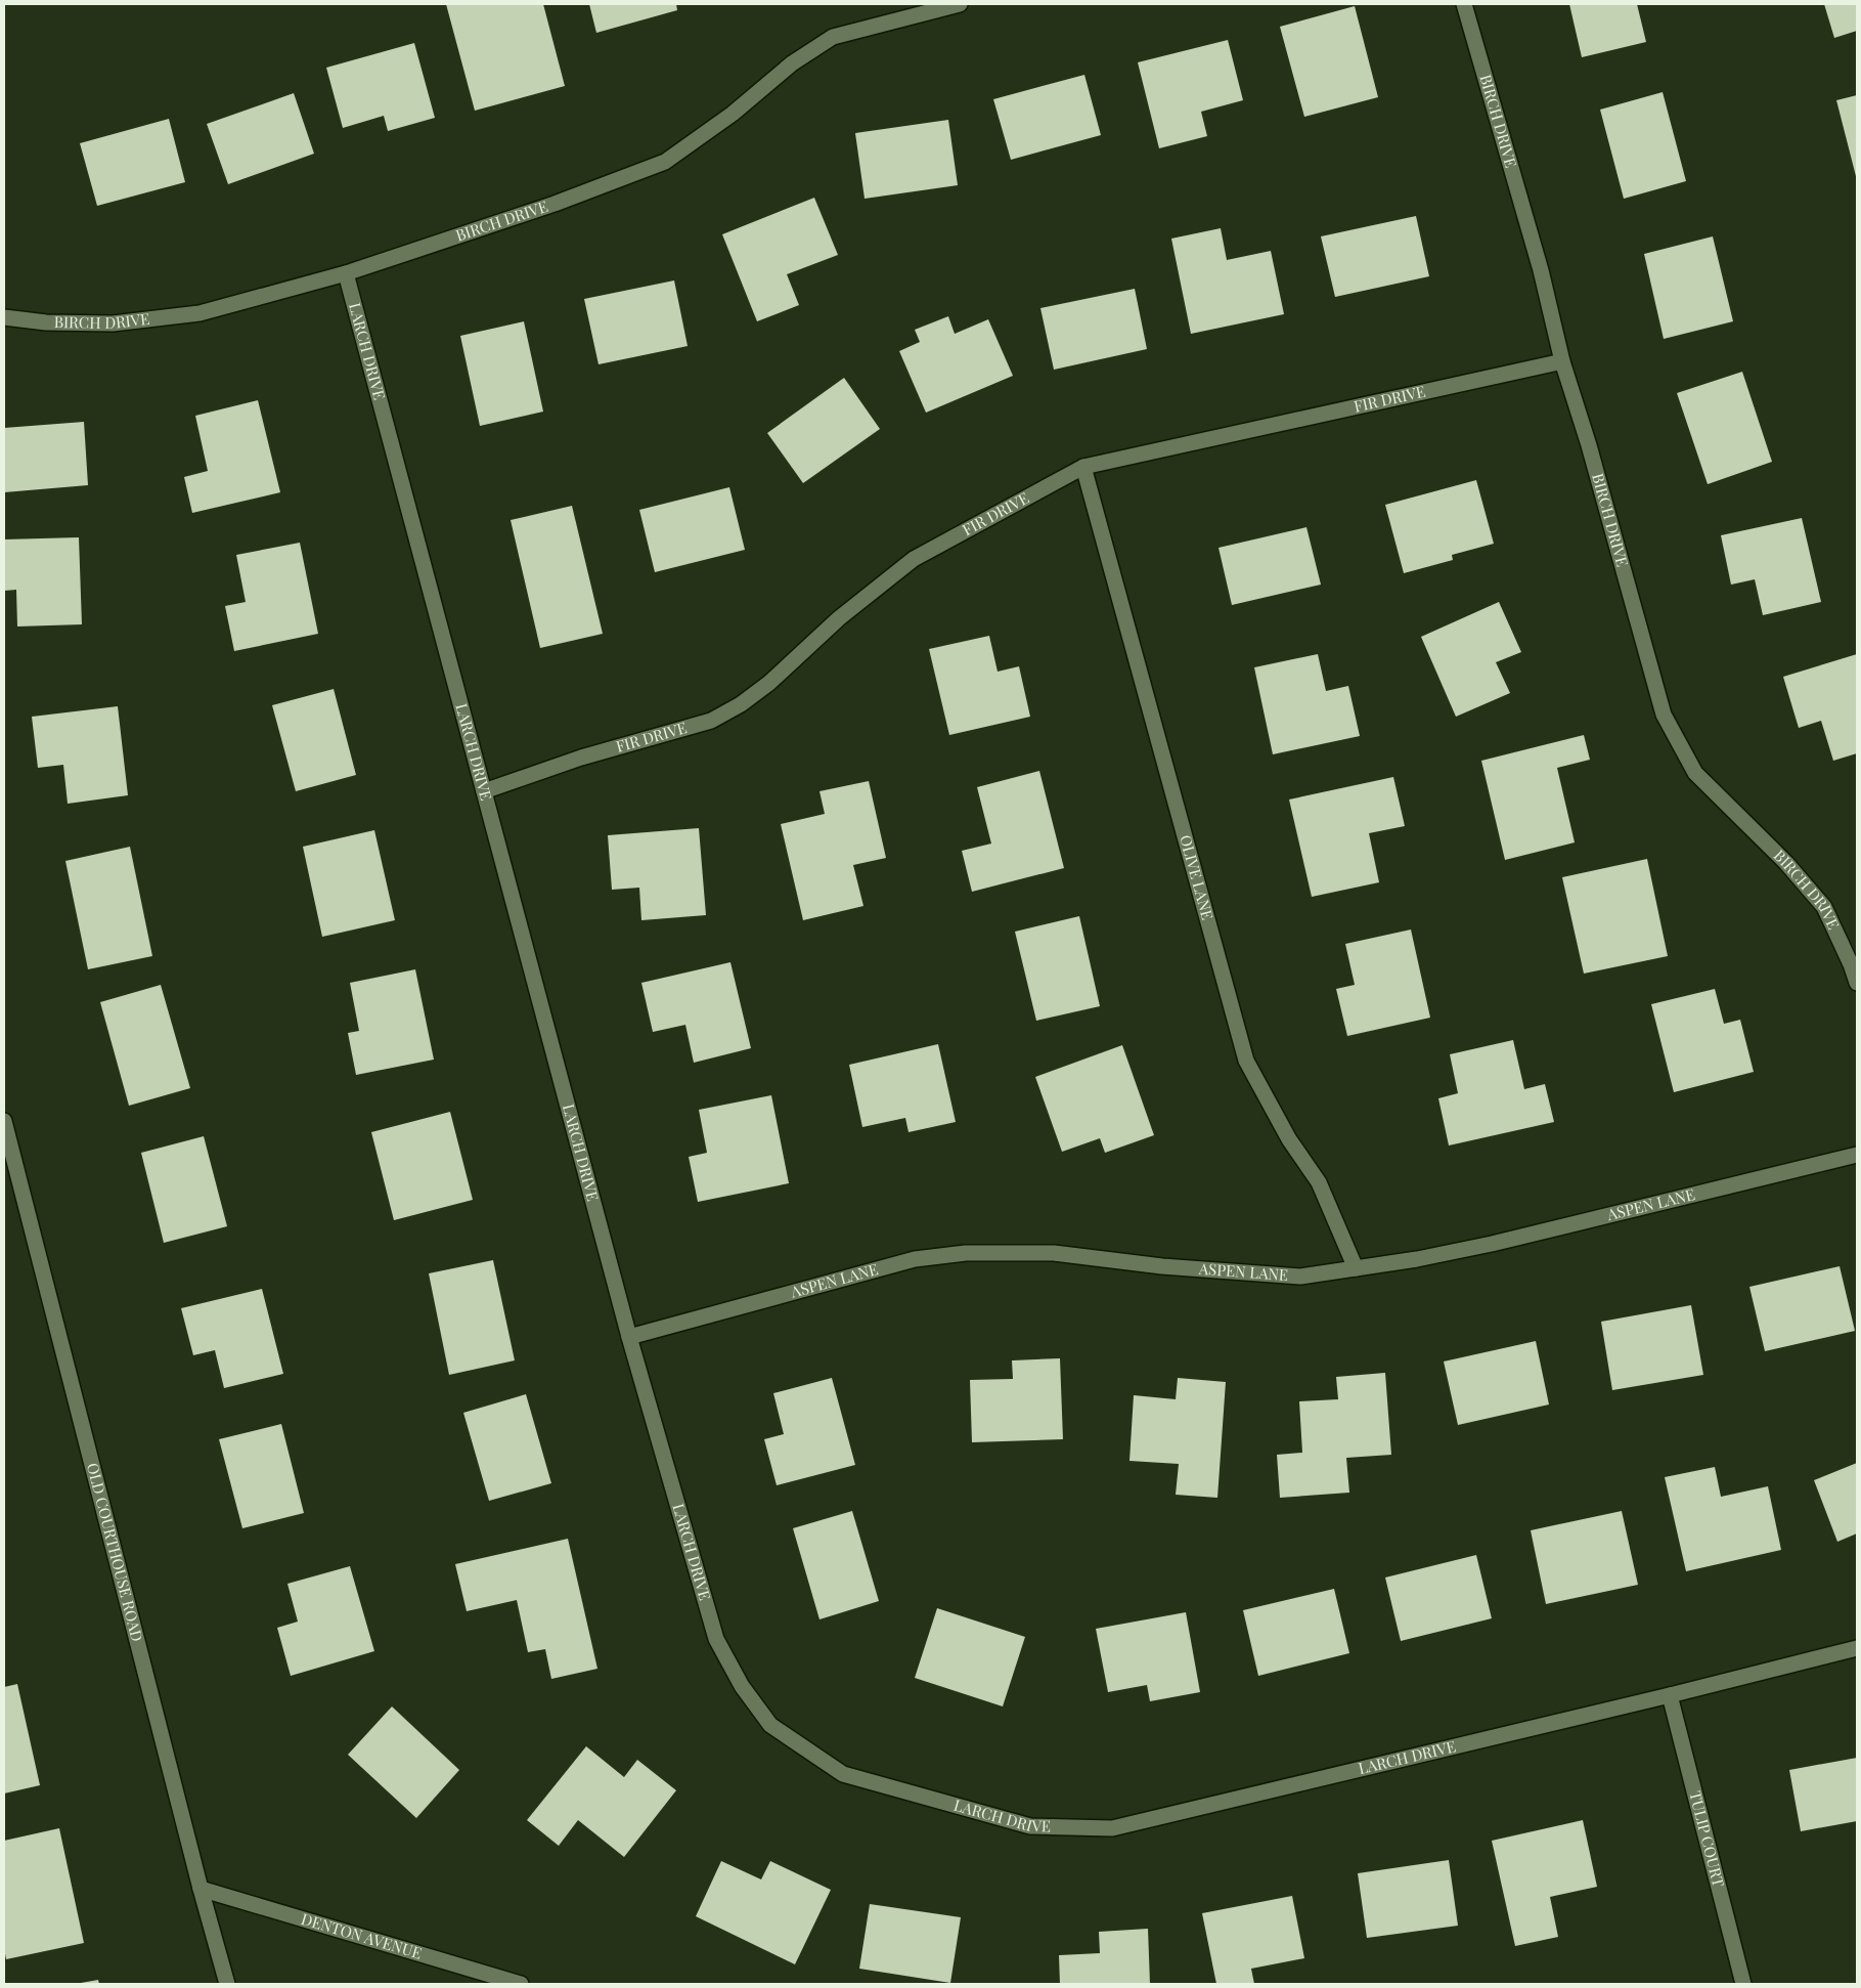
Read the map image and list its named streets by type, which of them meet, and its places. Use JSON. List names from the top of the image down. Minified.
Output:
{"streets":{"street":["BIRCH DRIVE","LARCH DRIVE","FIR DRIVE","OLIVE LANE","ASPEN LANE","OLD COURTHOUSE ROAD","TULIP COURT","DENTON AVENUE"]},"crossings":[["BIRCH DRIVE","LARCH DRIVE"],["BIRCH DRIVE","FIR DRIVE"],["LARCH DRIVE","FIR DRIVE"],["LARCH DRIVE","ASPEN LANE"],["LARCH DRIVE","TULIP COURT"],["FIR DRIVE","OLIVE LANE"],["OLIVE LANE","ASPEN LANE"],["OLD COURTHOUSE ROAD","DENTON AVENUE"]]}
